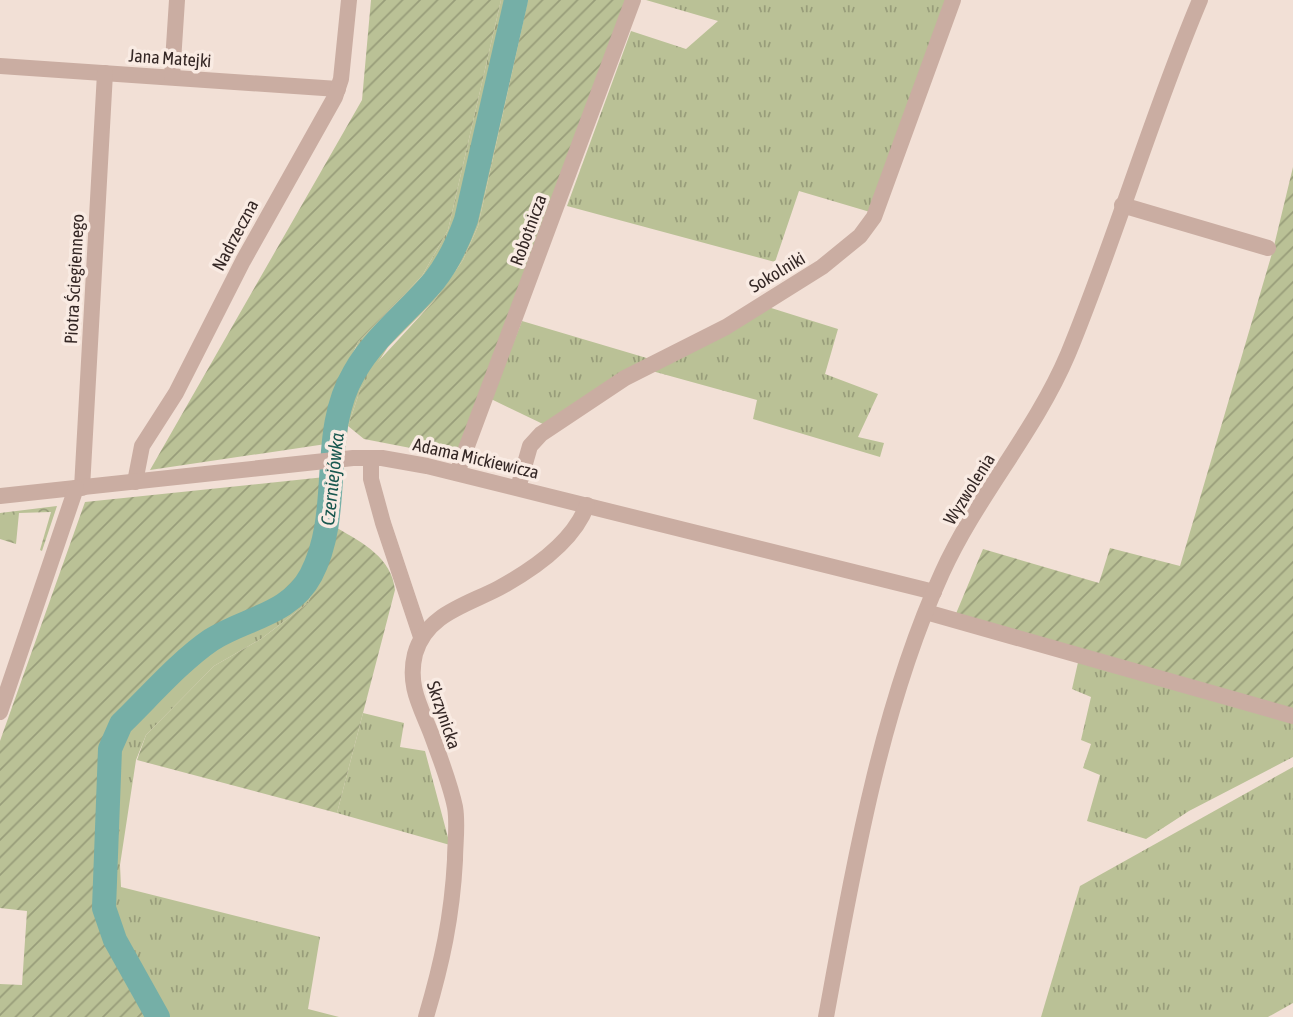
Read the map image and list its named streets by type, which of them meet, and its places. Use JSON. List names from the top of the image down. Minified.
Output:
{"streets":{"street":["Jana Matejki","Robotnicza","Nadrzeczna","Sokolniki","Piotra Ściegiennego","Adama Mickiewicza","Wyzwolenia","Skrzynicka"]},"crossings":[["Jana Matejki","Nadrzeczna"],["Jana Matejki","Piotra Ściegiennego"],["Robotnicza","Adama Mickiewicza"],["Nadrzeczna","Adama Mickiewicza"],["Sokolniki","Adama Mickiewicza"],["Piotra Ściegiennego","Adama Mickiewicza"],["Adama Mickiewicza","Wyzwolenia"]],"water":["Czerniejówka"]}
